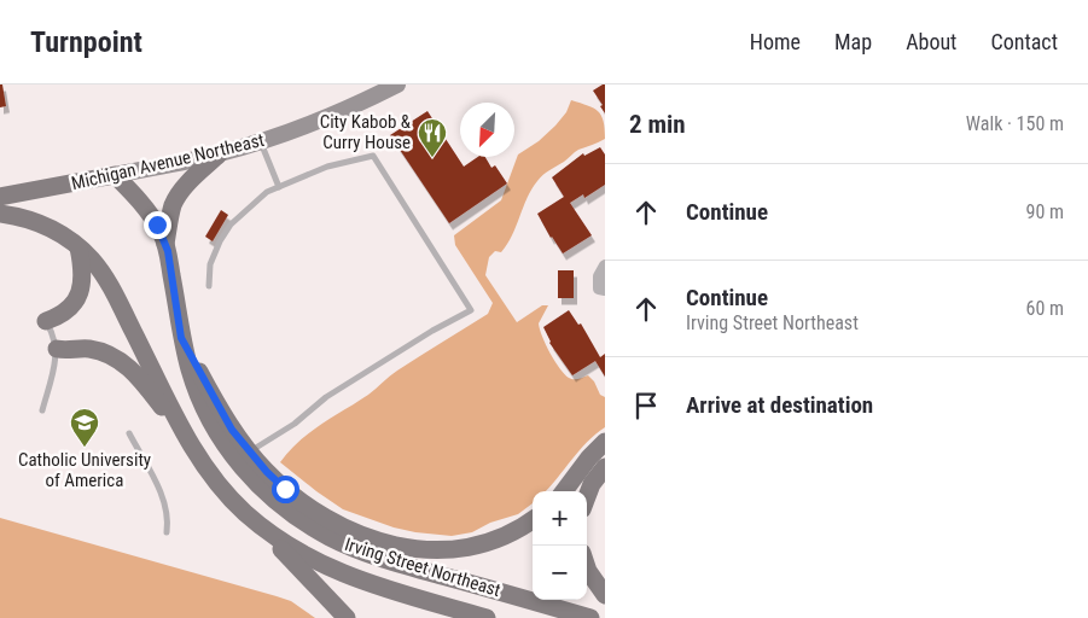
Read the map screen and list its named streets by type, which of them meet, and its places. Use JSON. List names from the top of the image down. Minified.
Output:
{"streets":{"main road":["Michigan Avenue Northeast","Irving Street Northeast"]},"crossings":[["Michigan Avenue Northeast","Irving Street Northeast"]],"places":{"restaurant":["City Kabob & Curry House"],"school or university":["Catholic University of America"]},"north":"bottom left","page":{"header":"Turnpoint","nav":["Home","Map","About","Contact"],"heading":["2 min","Walk · 150 m"],"list":[["Continue","90 m"],["Continue","Irving Street Northeast","60 m"],"Arrive at destination"],"map_buttons":["+","−"]}}
